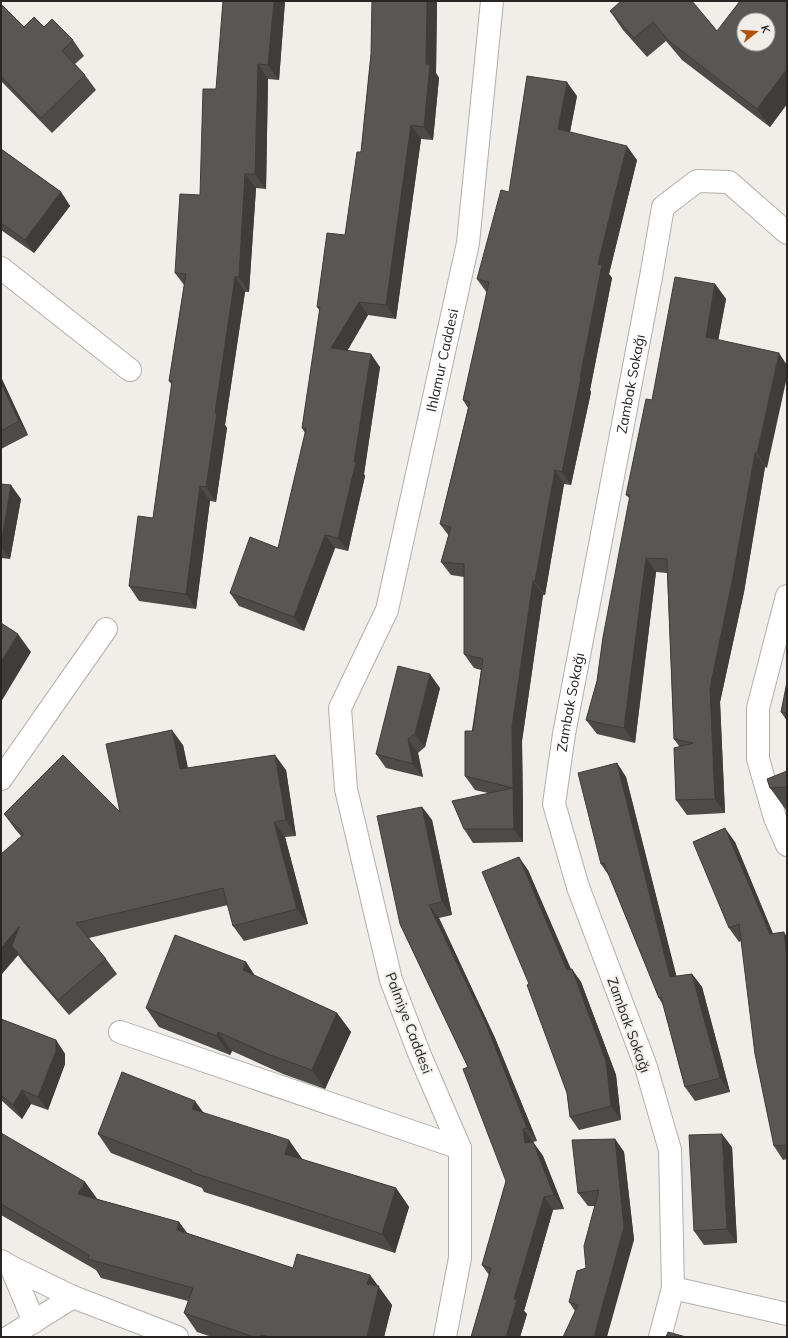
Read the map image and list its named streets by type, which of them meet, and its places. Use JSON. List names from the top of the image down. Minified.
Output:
{"streets":{"street":["Ihlamur Caddesi","Zambak Sokağı","Palmiye Caddesi"]},"crossings":[["Ihlamur Caddesi","Palmiye Caddesi"]],"north":"right"}
